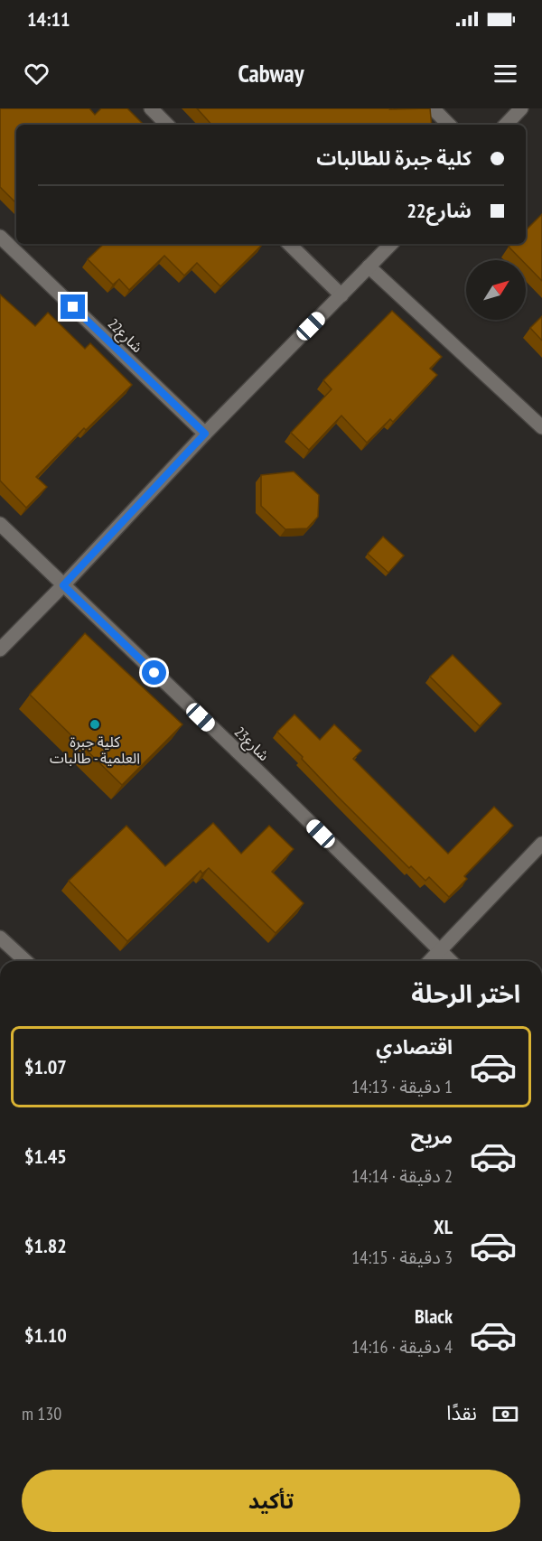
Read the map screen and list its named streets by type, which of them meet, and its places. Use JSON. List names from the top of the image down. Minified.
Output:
{"streets":{"street":["شارع22","شارع23"]},"places":["كلية جبرة العلمية - طالبات"],"north":"top right","page":{"status":"14:11","header":"Cabway","banner":["كلية جبرة للطالبات","شارع22"],"heading":"اختر الرحلة","list":[{"name":"اقتصادي","note":"1 دقيقة · 14:13","value":"$1.07"},{"name":"مريح","note":"2 دقيقة · 14:14","value":"$1.45"},{"name":"XL","note":"3 دقيقة · 14:15","value":"$1.82"},{"name":"Black","note":"4 دقيقة · 14:16","value":"$1.10"}],"pay":["نقدًا","130 m"],"buttons":"تأكيد"}}
